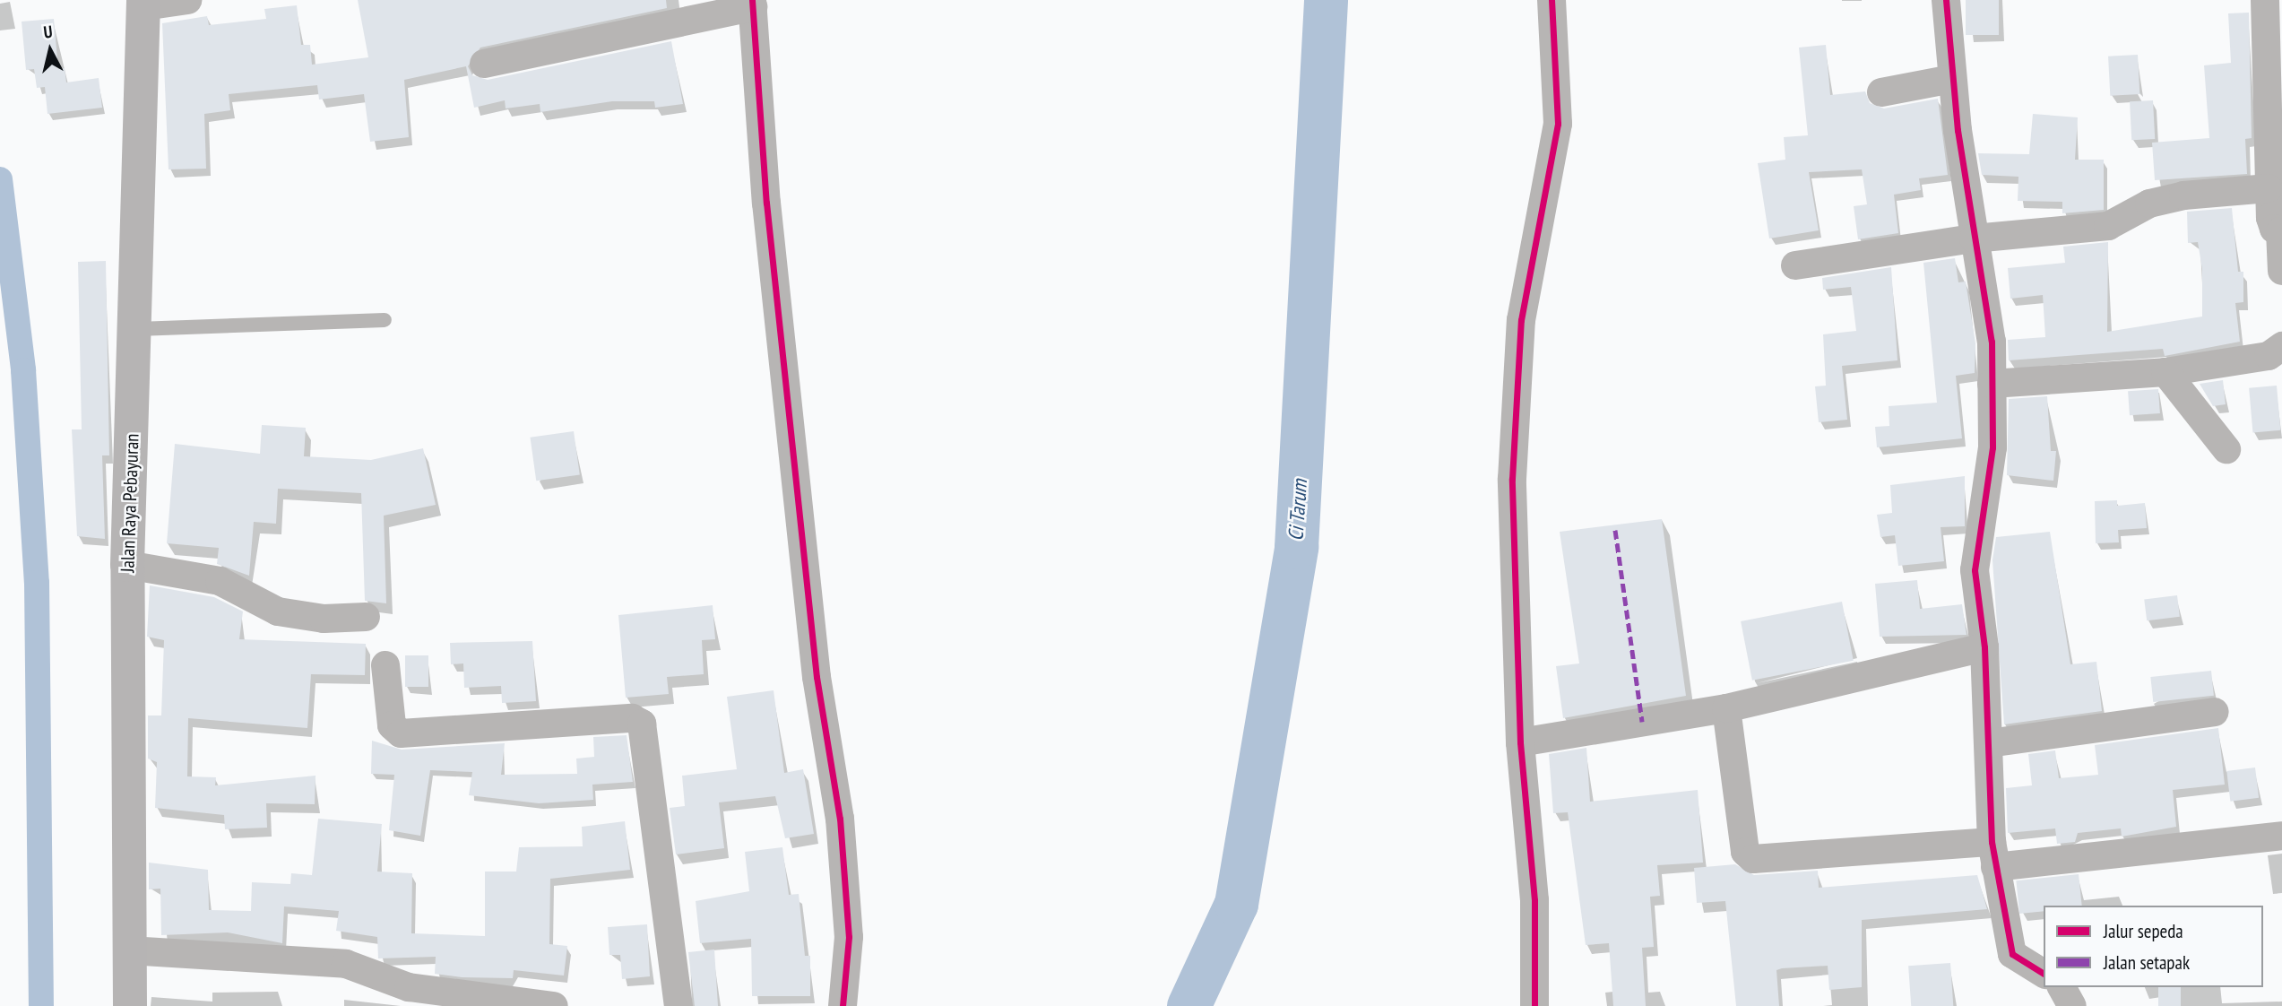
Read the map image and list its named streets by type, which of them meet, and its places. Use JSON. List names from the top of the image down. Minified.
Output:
{"streets":{"main road":["Jalan Raya Pebayuran"]},"water":["Ci Tarum"],"legend":["Jalur sepeda","Jalan setapak"],"north":"top"}
